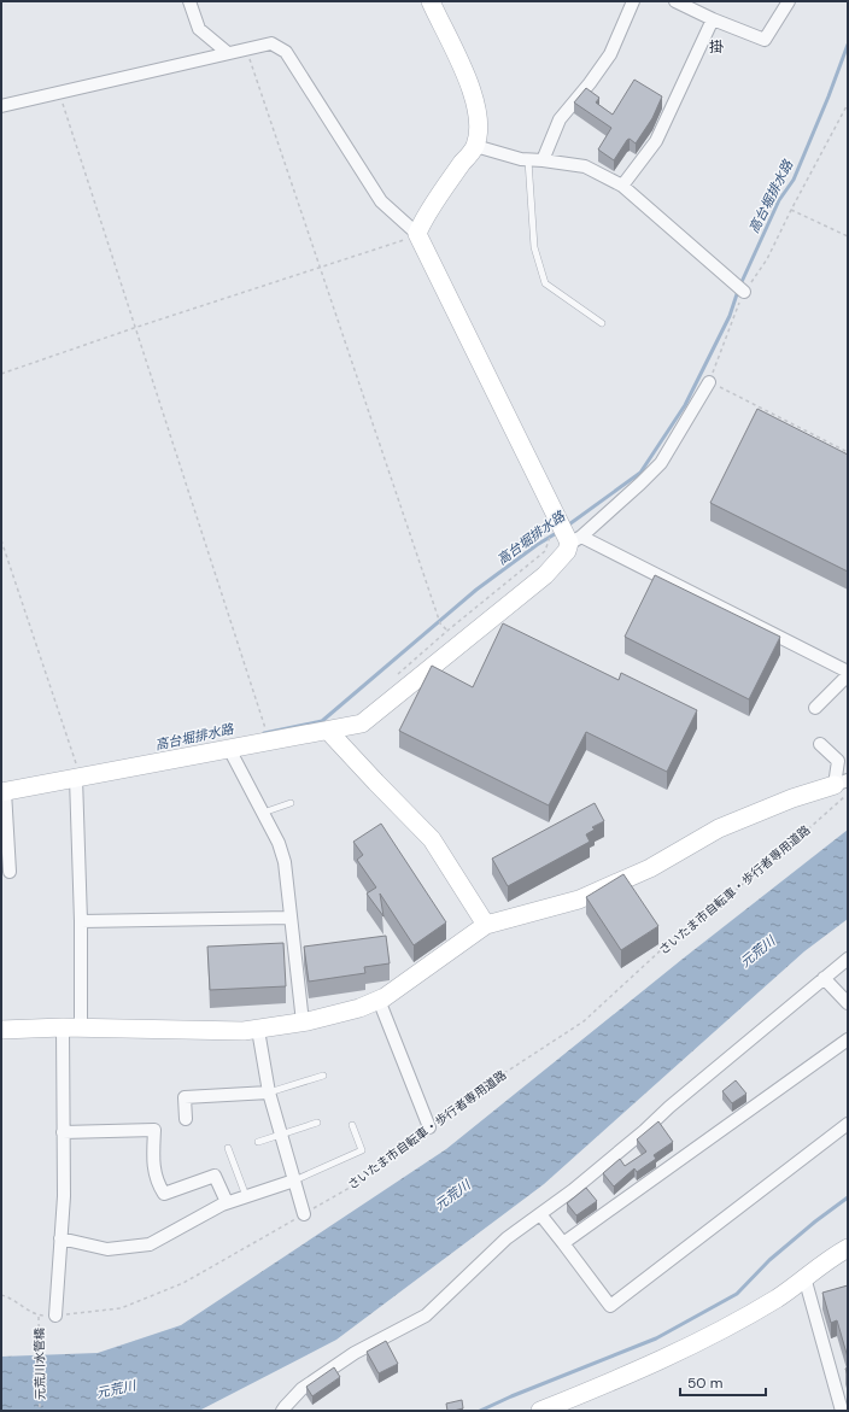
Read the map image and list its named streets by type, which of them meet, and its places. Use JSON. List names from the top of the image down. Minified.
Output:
{"streets":{"path":["さいたま市自転車・歩行者専用道路","元荒川水管橋"]},"crossings":[["さいたま市自転車・歩行者専用道路","元荒川水管橋"]],"districts":["掛"],"water":["高台堀排水路","元荒川"],"scale_bar":"50 m"}
